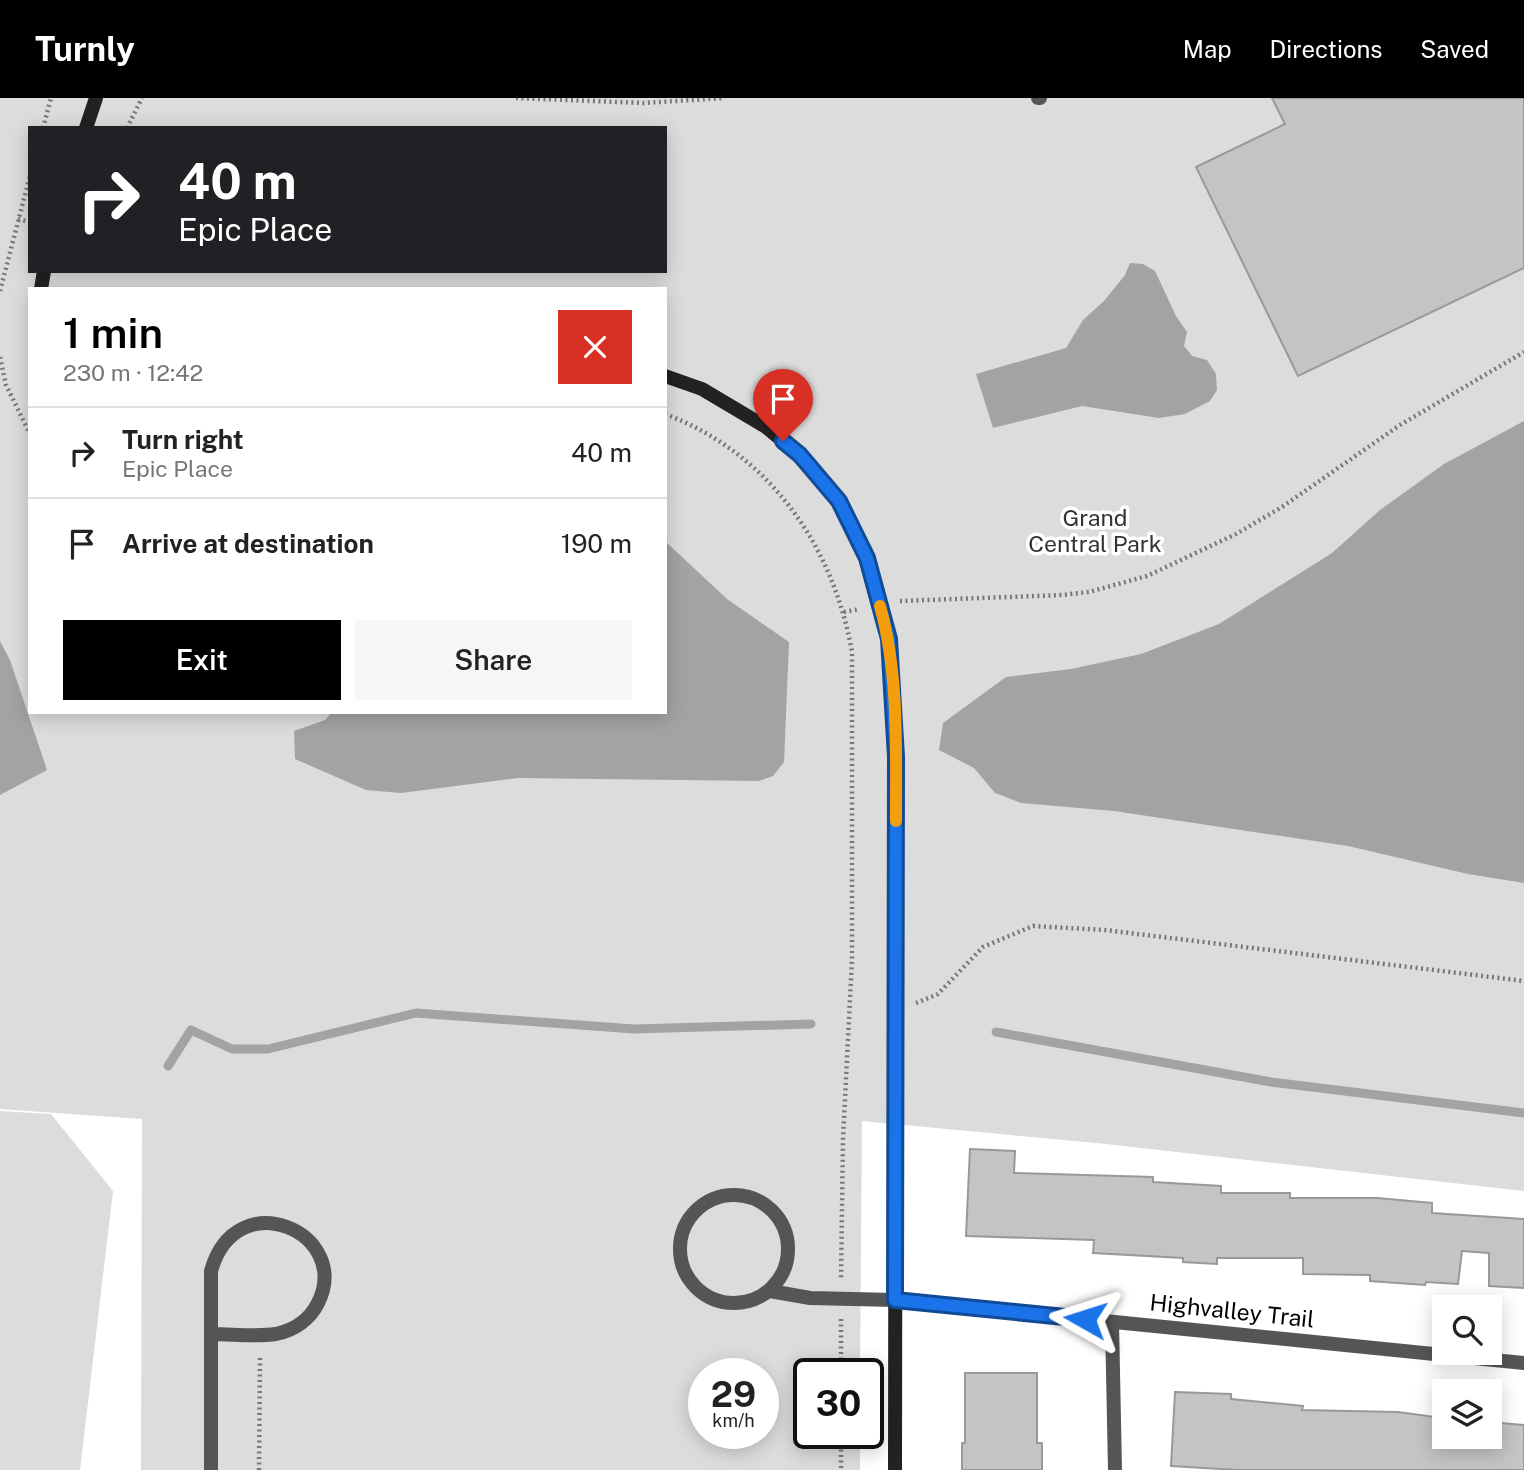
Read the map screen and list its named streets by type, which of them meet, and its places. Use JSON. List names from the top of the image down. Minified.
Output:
{"streets":{"street":["Highvalley Trail"]},"parks":["Grand Central Park"],"page":{"header":"Turnly","nav":["Map","Directions","Saved"],"turn":["40 m","Epic Place"],"heading":["1 min","230 m · 12:42"],"list":[{"name":"Turn right","note":"Epic Place","value":"40 m"},{"name":"Arrive at destination","value":"190 m"}],"buttons":["Exit","Share"],"speed":"29 km/h","limit":"30"}}
